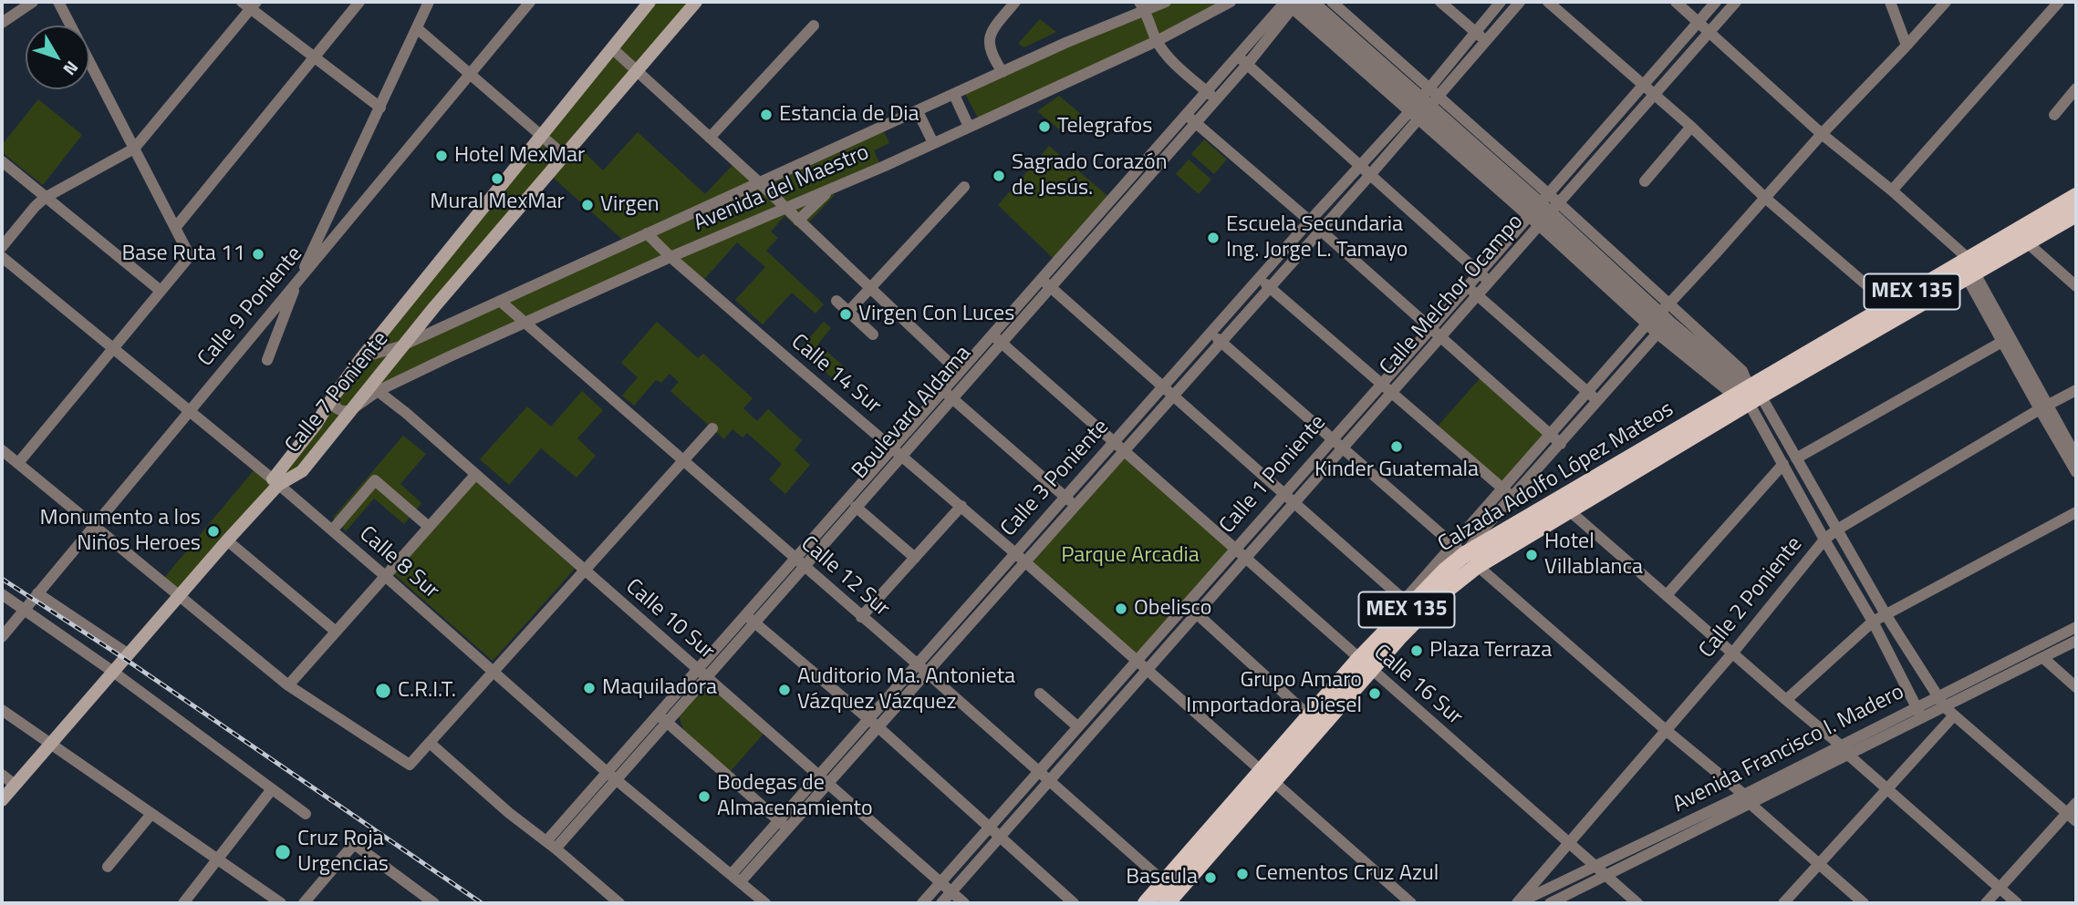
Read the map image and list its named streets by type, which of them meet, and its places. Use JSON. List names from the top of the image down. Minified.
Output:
{"streets":{"main road":["MEX 135","Calle 7 Poniente","Calzada Adolfo López Mateos"],"street":["Avenida del Maestro","Calle Melchor Ocampo","Calle 9 Poniente","Calle 14 Sur","Boulevard Aldama","Calle 1 Poniente","Calle 3 Poniente","Calle 8 Sur","Calle 12 Sur","Calle 2 Poniente","Calle 10 Sur","Calle 16 Sur","Avenida Francisco I. Madero"]},"crossings":[["Avenida del Maestro","Calle 14 Sur"],["Avenida del Maestro","Calle 7 Poniente"],["Avenida del Maestro","Calle 12 Sur"],["Avenida del Maestro","Calle 10 Sur"],["Calle Melchor Ocampo","Calle 16 Sur"],["Calle 9 Poniente","Calle 8 Sur"],["Calle 14 Sur","Boulevard Aldama"],["Calle 14 Sur","Calle 1 Poniente"],["Calle 14 Sur","Calzada Adolfo López Mateos"],["Calle 14 Sur","Calle 3 Poniente"],["Calle 7 Poniente","Calle 8 Sur"],["Boulevard Aldama","Calle 8 Sur"],["Boulevard Aldama","Calle 12 Sur"],["Boulevard Aldama","Calle 10 Sur"],["Boulevard Aldama","Calle 16 Sur"],["Calle 1 Poniente","Calle 12 Sur"],["Calle 1 Poniente","Calle 10 Sur"],["Calle 1 Poniente","Calle 16 Sur"],["Calzada Adolfo López Mateos","Calle 12 Sur"],["Calzada Adolfo López Mateos","Calle 16 Sur"],["Calle 3 Poniente","Calle 12 Sur"],["Calle 3 Poniente","Calle 10 Sur"],["Calle 3 Poniente","Calle 16 Sur"],["Calle 2 Poniente","Calle 16 Sur"],["Calle 2 Poniente","Avenida Francisco I. Madero"],["Calle 16 Sur","Avenida Francisco I. Madero"]],"parks":["Parque Arcadia"],"places":["Estancia de Dia","Telegrafos","Hotel MexMar","Sagrado Corazón de Jesús.","Mural MexMar","Virgen","Escuela Secundaria Ing. Jorge L. Tamayo","Base Ruta 11","Virgen Con Luces","Kinder Guatemala","Monumento a los Niños Heroes","Hotel Villablanca","Obelisco","Plaza Terraza","Maquiladora","Auditorio Ma. Antonieta Vázquez Vázquez","C.R.I.T.","Grupo Amaro Importadora Diesel","Bodegas de Almacenamiento","Cruz Roja Urgencias","Cementos Cruz Azul","Bascula"],"north":"bottom right"}
